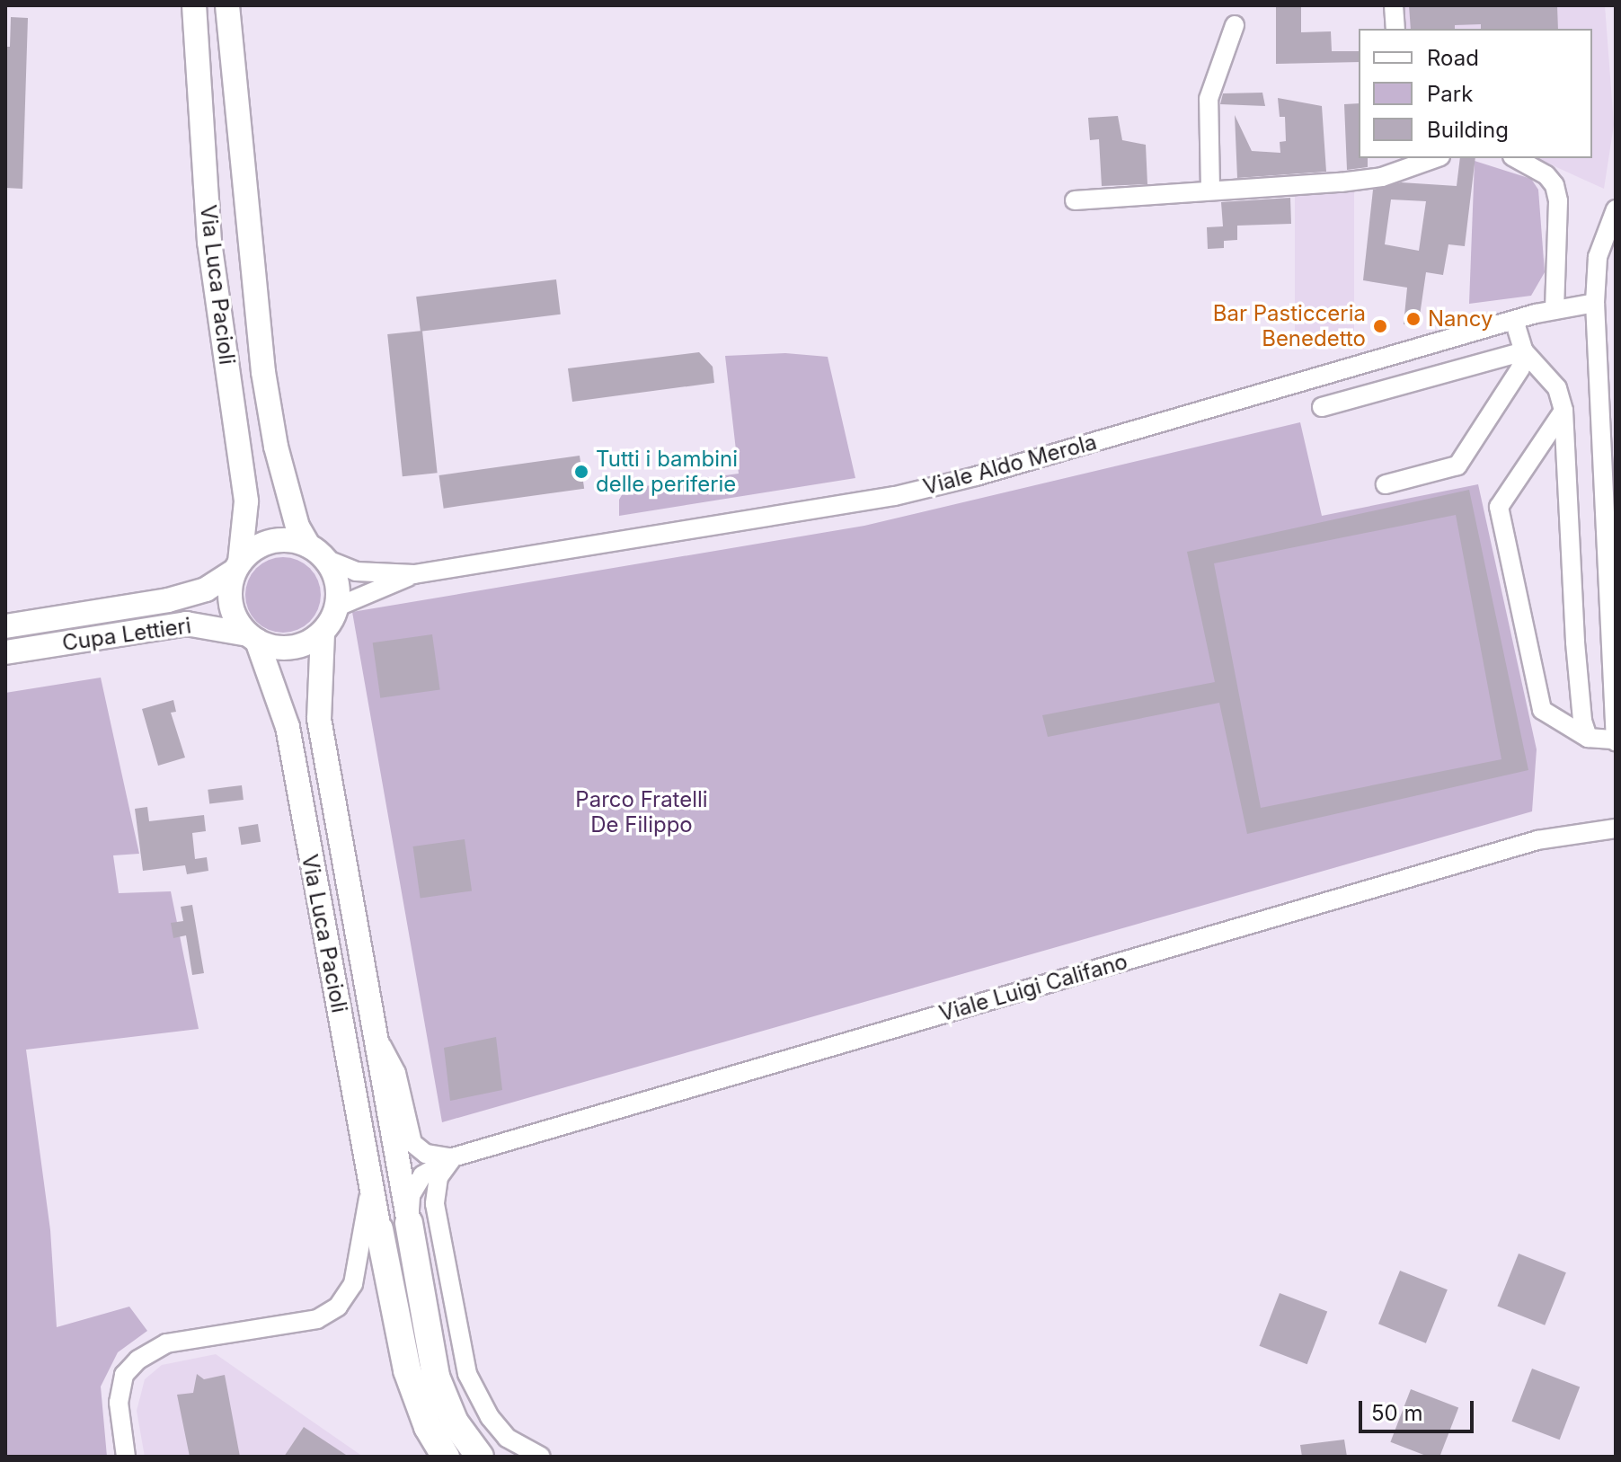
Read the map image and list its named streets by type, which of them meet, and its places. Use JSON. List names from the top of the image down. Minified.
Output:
{"streets":{"main road":["Via Luca Pacioli","Cupa Lettieri"],"street":["Viale Aldo Merola","Viale Luigi Califano"]},"crossings":[["Via Luca Pacioli","Viale Aldo Merola"],["Via Luca Pacioli","Cupa Lettieri"],["Via Luca Pacioli","Viale Luigi Califano"],["Viale Aldo Merola","Cupa Lettieri"]],"parks":["Parco Fratelli De Filippo"],"places":["Nancy","Bar Pasticceria Benedetto","Tutti i bambini delle periferie"],"legend":["Road","Park","Building"],"scale_bar":"50 m"}
